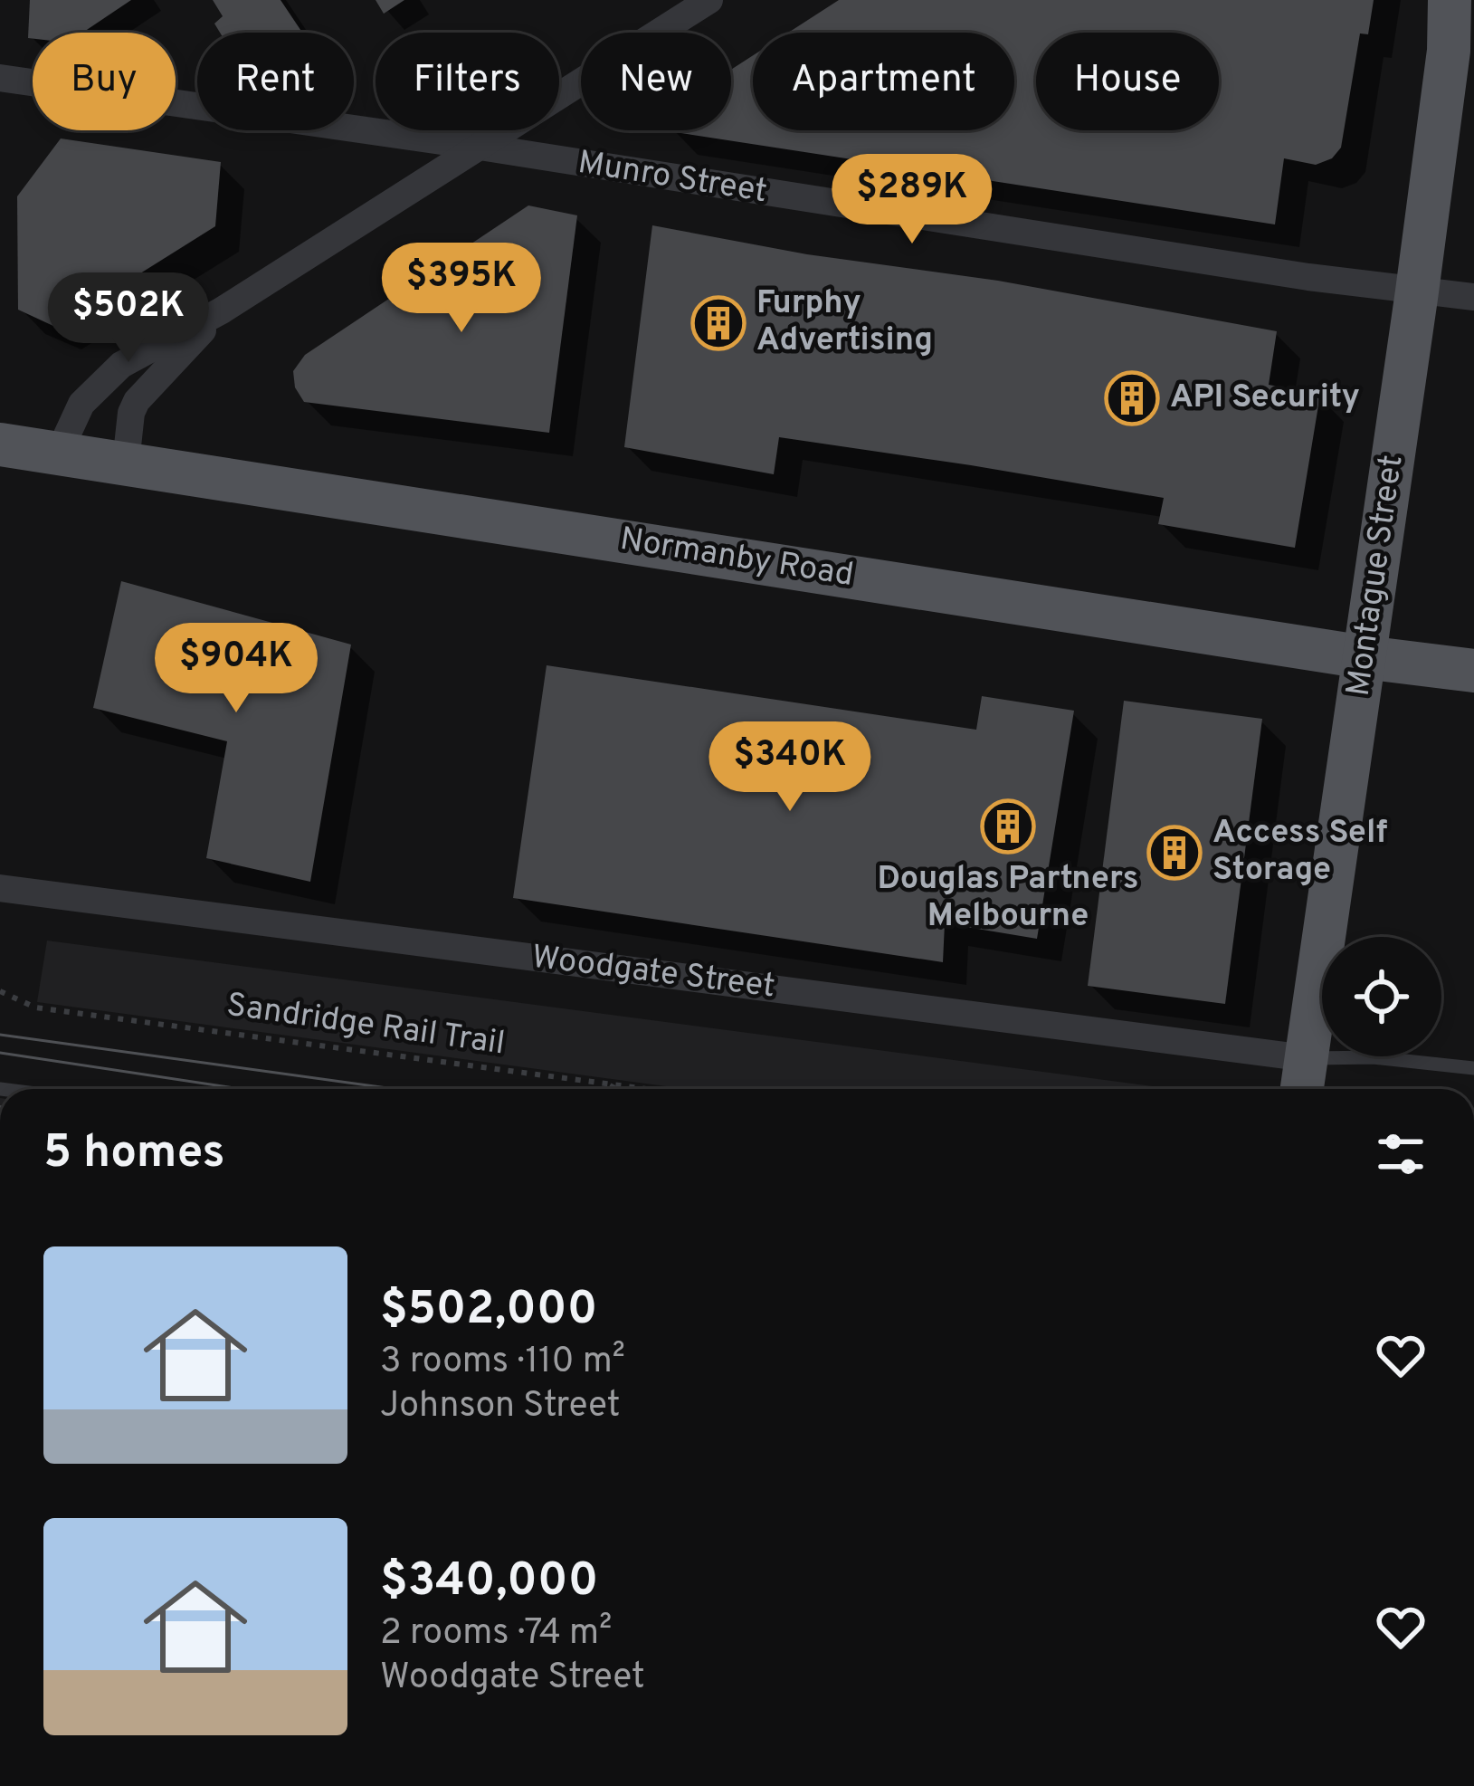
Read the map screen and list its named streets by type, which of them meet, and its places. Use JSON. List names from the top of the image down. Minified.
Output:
{"streets":{"main road":["Normanby Road","Montague Street"],"street":["Munro Street","Woodgate Street"],"path":["Sandridge Rail Trail"]},"crossings":[["Munro Street","Montague Street"],["Normanby Road","Montague Street"],["Montague Street","Woodgate Street"]],"places":{"building":["Furphy Advertising","API Security","Douglas Partners Melbourne","Access Self Storage"]},"page":{"chip":["Buy","Rent","Filters","New","Apartment","House"],"price":["$289K","$395K","$502K","$904K","$340K"],"heading":"5 homes","list":[{"name":"$502,000","note":"3 rooms · 110 m² · Johnson Street"},{"name":"$340,000","note":"2 rooms · 74 m² · Woodgate Street"}]}}
